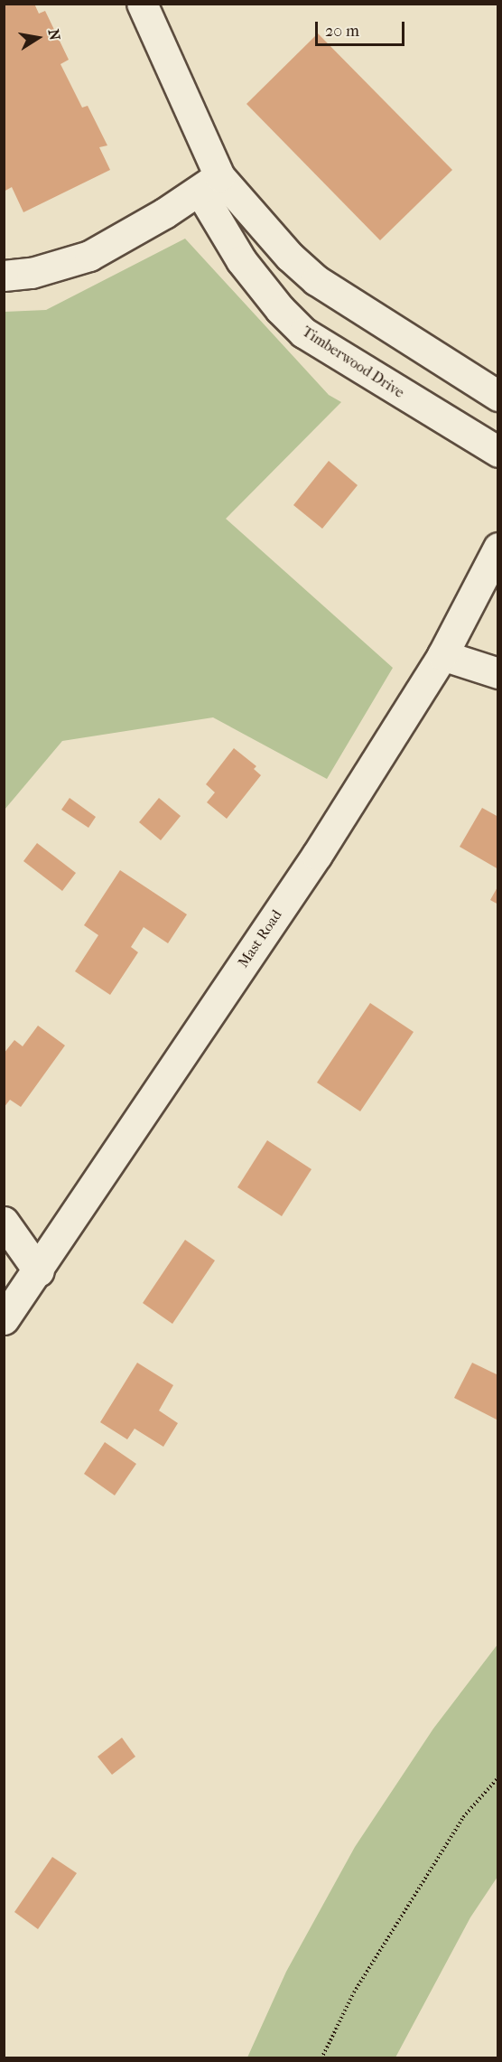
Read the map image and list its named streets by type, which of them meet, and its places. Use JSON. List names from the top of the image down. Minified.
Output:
{"streets":{"street":["Timberwood Drive","Mast Road"]},"scale_bar":"20 m","north":"right"}
